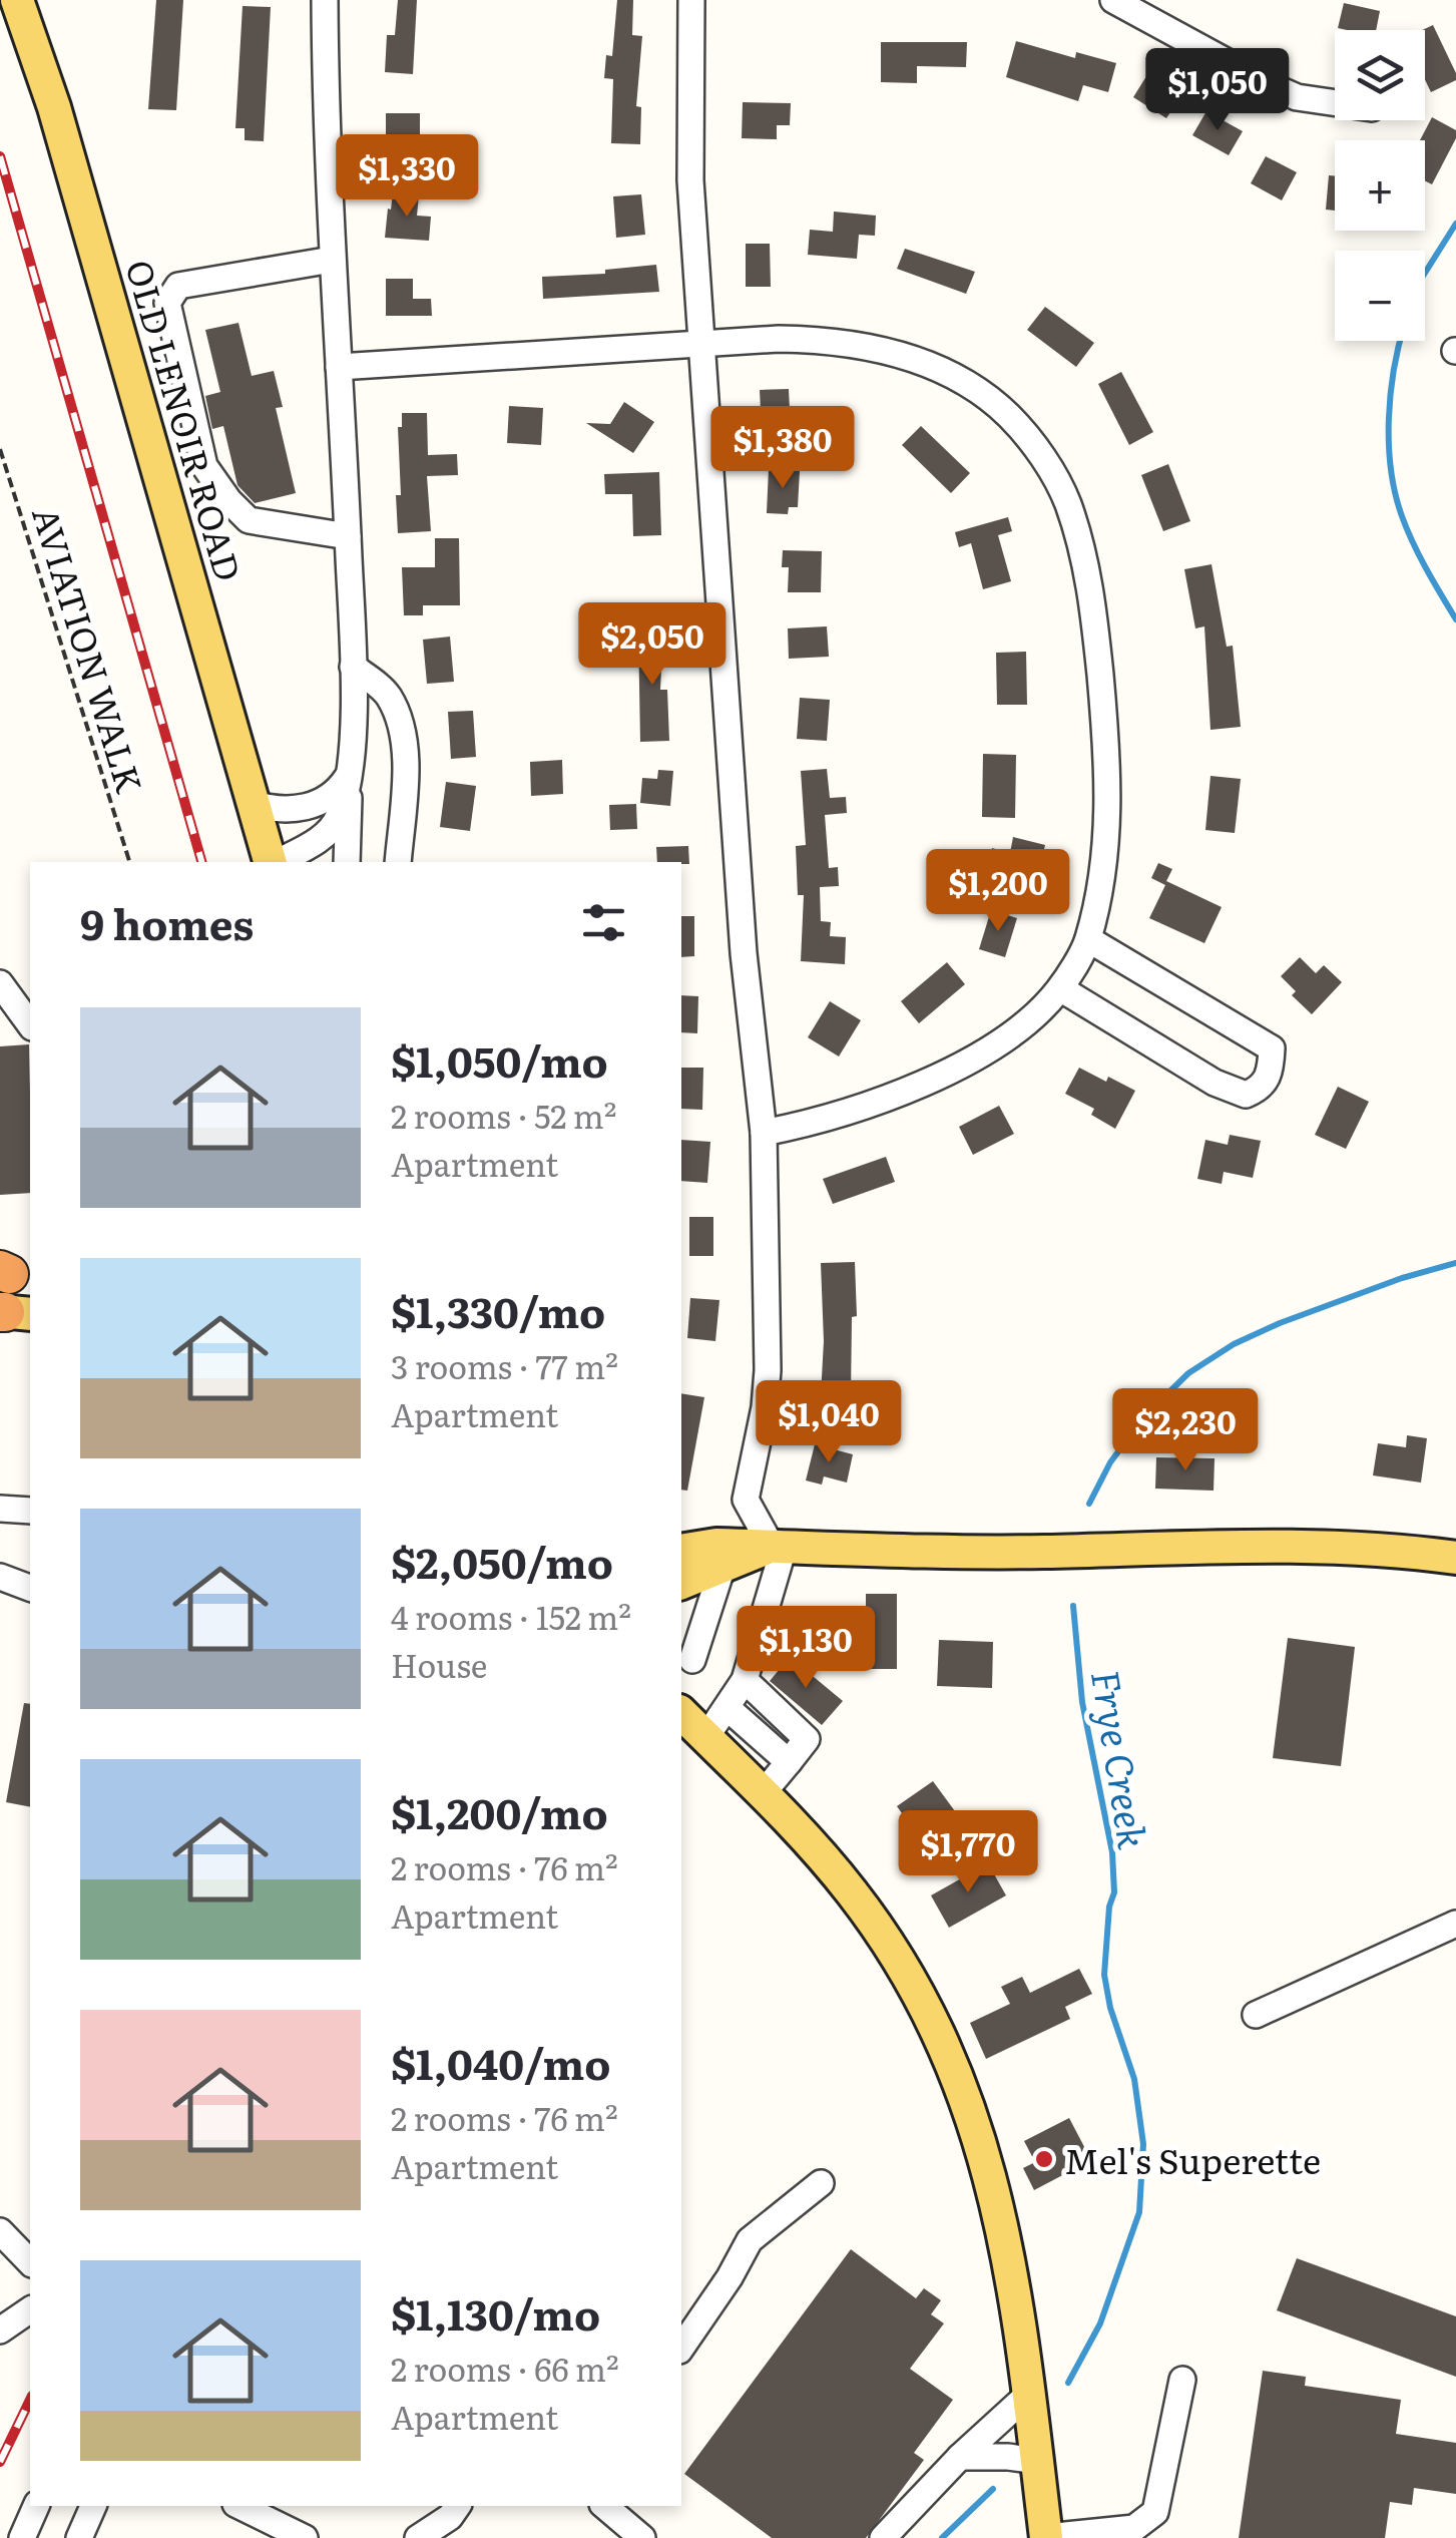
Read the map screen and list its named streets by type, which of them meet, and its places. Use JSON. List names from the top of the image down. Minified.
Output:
{"streets":{"main road":["OLD LENOIR ROAD"],"path":["AVIATION WALK"]},"water":["Frye Creek"],"places":["Mel's Superette"],"page":{"map_buttons":["+","−"],"price":["$1,050","$1,330","$1,380","$2,050","$1,200","$1,040","$2,230","$1,130","$1,770"],"heading":"9 homes","list":[{"name":"$1,050/mo","note":"2 rooms · 52 m² · Apartment"},{"name":"$1,330/mo","note":"3 rooms · 77 m² · Apartment"},{"name":"$2,050/mo","note":"4 rooms · 152 m² · House"},{"name":"$1,200/mo","note":"2 rooms · 76 m² · Apartment"},{"name":"$1,040/mo","note":"2 rooms · 76 m² · Apartment"},{"name":"$1,130/mo","note":"2 rooms · 66 m² · Apartment"}]}}
